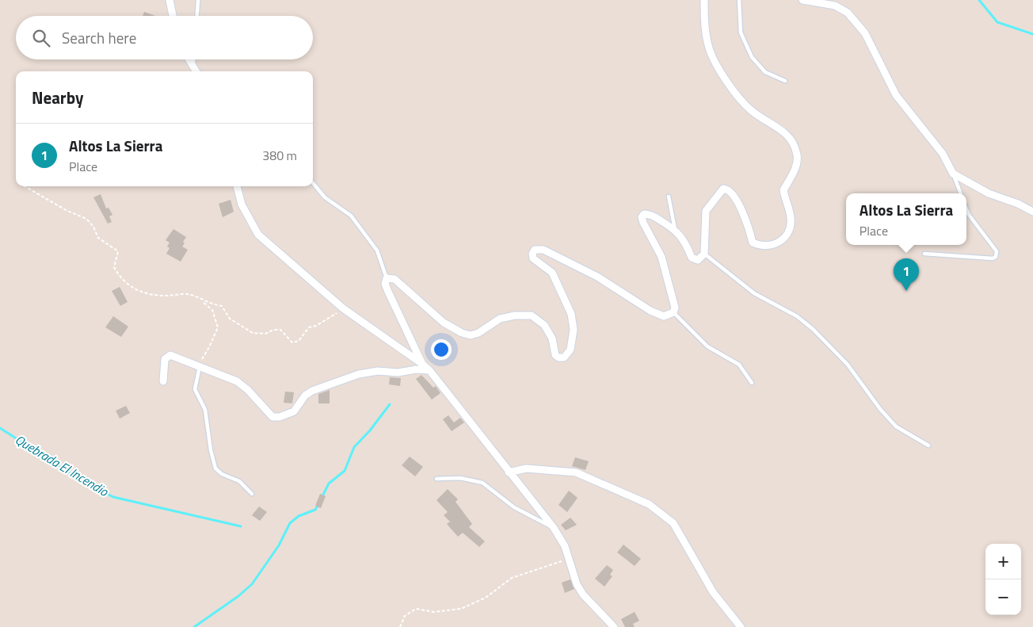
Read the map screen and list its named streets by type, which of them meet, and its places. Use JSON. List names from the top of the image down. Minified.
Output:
{"water":["Quebrada El Incendio"],"page":{"search":"Search here","heading":"Nearby","list":[{"mark":"1","name":"Altos La Sierra","note":"Place","value":"380 m"}],"popup":["Altos La Sierra","Place"],"pins":"1","map_buttons":["+","−"]}}
